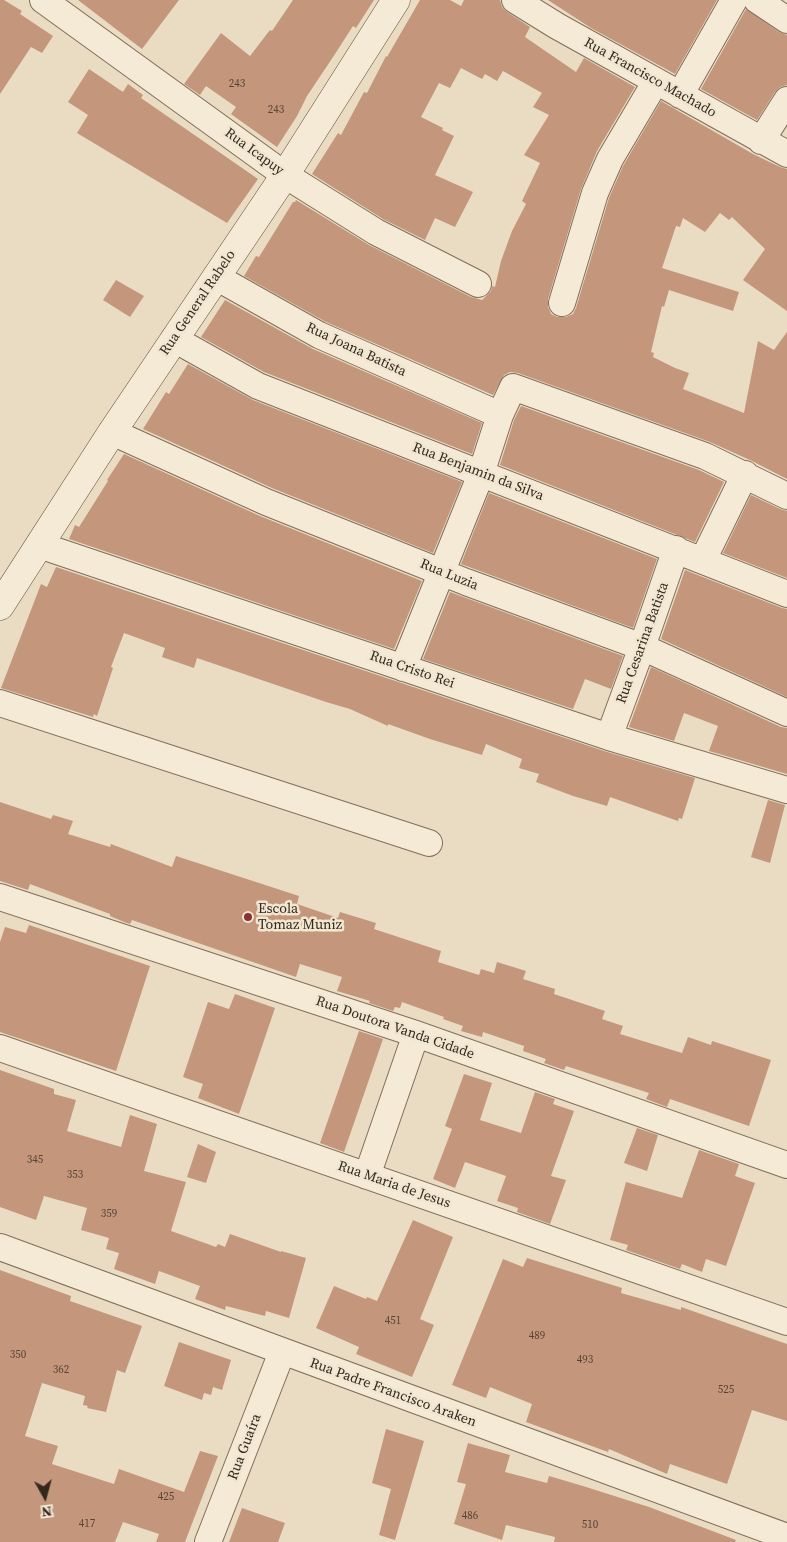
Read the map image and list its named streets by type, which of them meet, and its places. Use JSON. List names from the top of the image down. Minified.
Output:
{"streets":{"street":["Rua Francisco Machado","Rua Icapuy","Rua General Rabelo","Rua Joana Batista","Rua Benjamin da Silva","Rua Luzia","Rua Cesarina Batista","Rua Cristo Rei","Rua Doutora Vanda Cidade","Rua Maria de Jesus","Rua Padre Francisco Araken","Rua Guaíra"]},"crossings":[["Rua Icapuy","Rua General Rabelo"],["Rua General Rabelo","Rua Joana Batista"],["Rua General Rabelo","Rua Benjamin da Silva"],["Rua General Rabelo","Rua Luzia"],["Rua General Rabelo","Rua Cristo Rei"],["Rua Benjamin da Silva","Rua Cesarina Batista"],["Rua Luzia","Rua Cesarina Batista"],["Rua Cesarina Batista","Rua Cristo Rei"],["Rua Padre Francisco Araken","Rua Guaíra"]],"places":["Escola Tomaz Muniz"],"house_numbers":["243","243","345","353","359","451","489","350","493","362","525","425","486","417","510"],"north":"bottom"}
